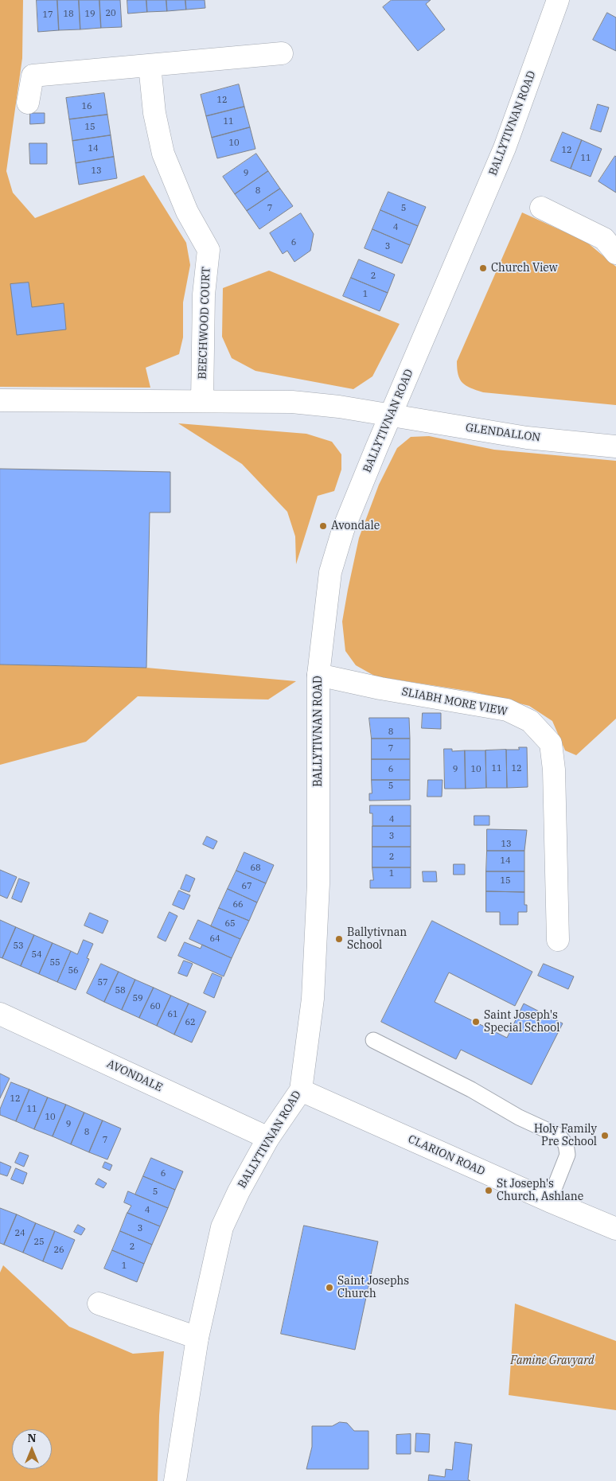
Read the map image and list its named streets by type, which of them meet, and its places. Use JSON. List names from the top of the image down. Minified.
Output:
{"streets":{"street":["BALLYTIVNAN ROAD","BEECHWOOD COURT","GLENDALLON","SLIABH MORE VIEW","AVONDALE","CLARION ROAD"]},"crossings":[["BALLYTIVNAN ROAD","GLENDALLON"],["BALLYTIVNAN ROAD","SLIABH MORE VIEW"],["BALLYTIVNAN ROAD","AVONDALE"],["BALLYTIVNAN ROAD","CLARION ROAD"],["BEECHWOOD COURT","GLENDALLON"]],"parks":["Famine Gravyard"],"places":["Church View","Avondale","Ballytivnan School","Saint Joseph's Special School","Holy Family Pre School","St Joseph's Church, Ashlane","Saint Josephs Church"],"house_numbers":["20","18","19","17","12","16","11","15","10","14","12","11","13","9","8","7","5","4","6","3","2","1","8","7","11","12","6","9","10","5","4","3","13","2","14","68","1","15","67","66","65","64","53","54","55","56","57","58","59","60","61","62","12","11","10","9","8","7","6","5","4","3","24","25","2","26","1"],"north":"top"}
